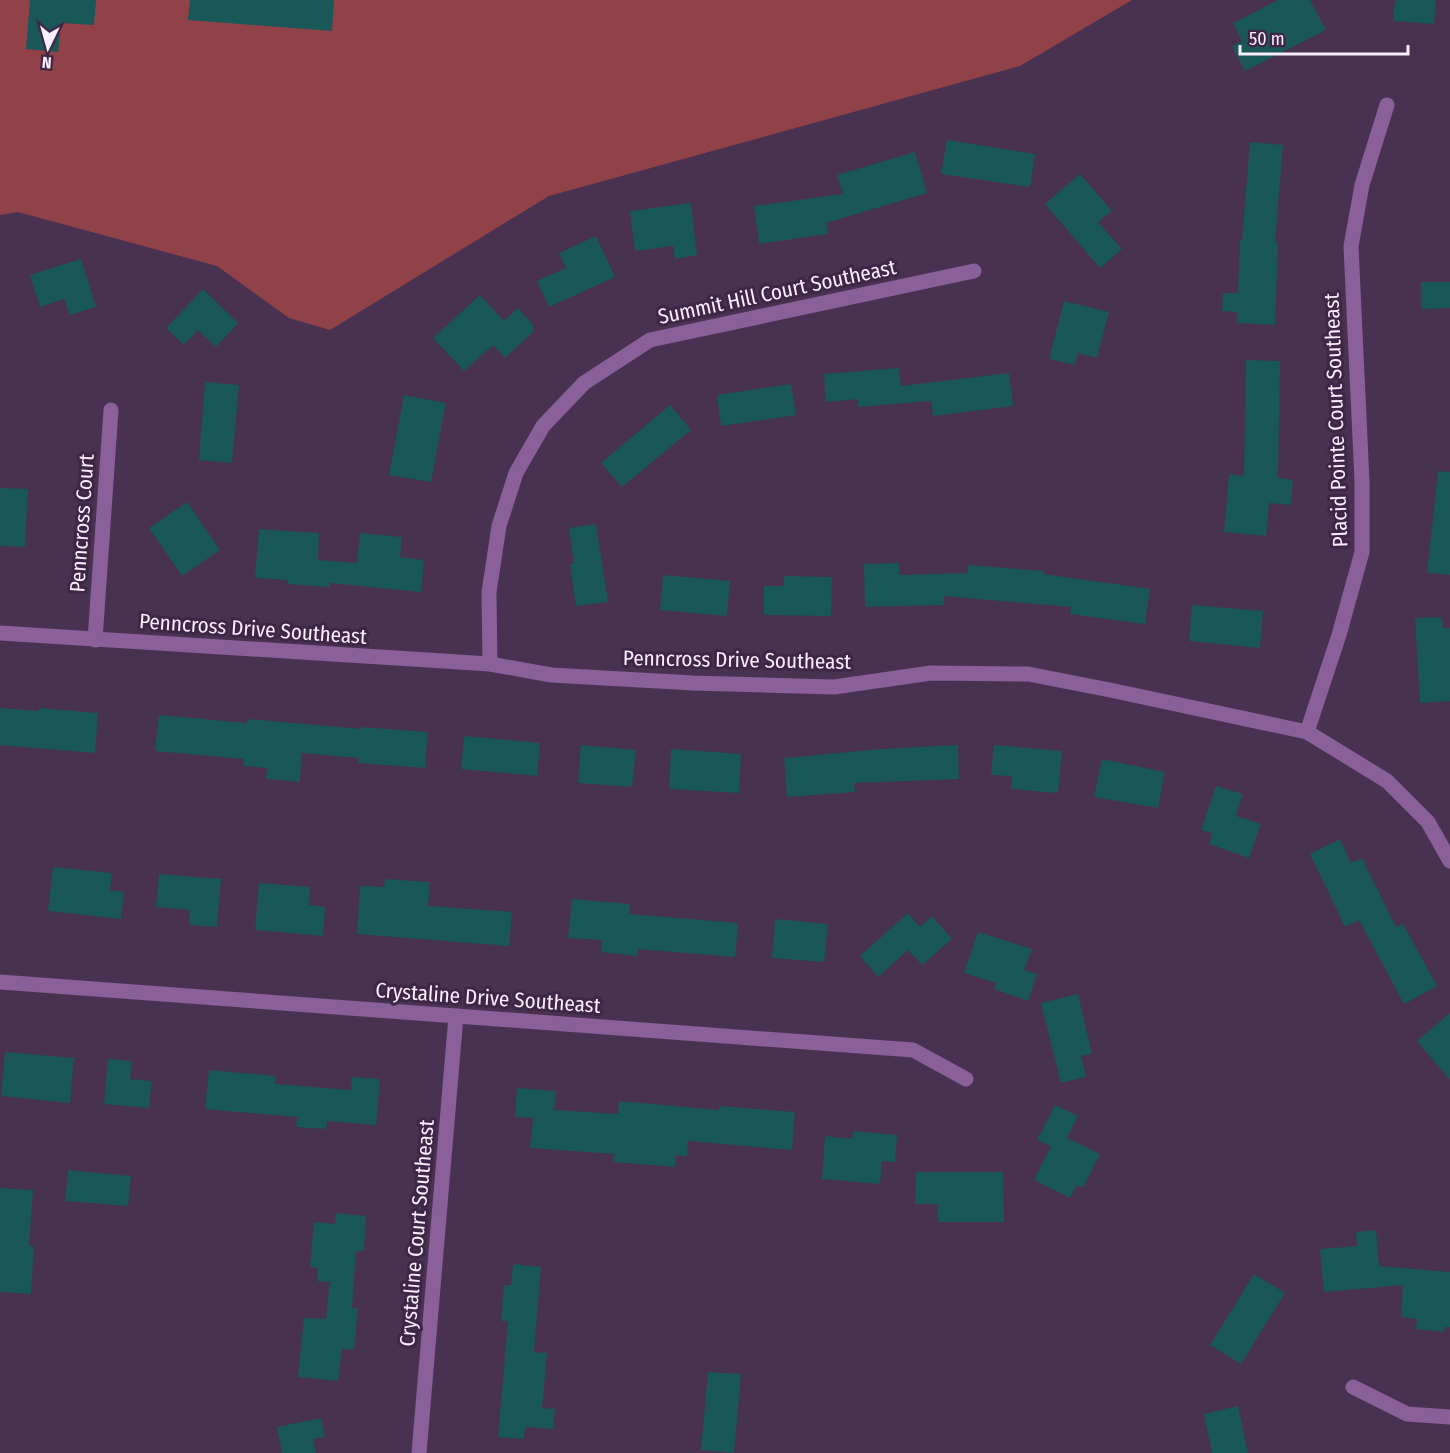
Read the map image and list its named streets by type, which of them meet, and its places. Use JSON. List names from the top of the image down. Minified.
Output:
{"streets":{"street":["Summit Hill Court Southeast","Placid Pointe Court Southeast","Penncross Court","Penncross Drive Southeast","Crystaline Drive Southeast","Crystaline Court Southeast"]},"crossings":[["Summit Hill Court Southeast","Penncross Drive Southeast"],["Placid Pointe Court Southeast","Penncross Drive Southeast"],["Penncross Court","Penncross Drive Southeast"],["Crystaline Drive Southeast","Crystaline Court Southeast"]],"scale_bar":"50 m","north":"bottom"}
